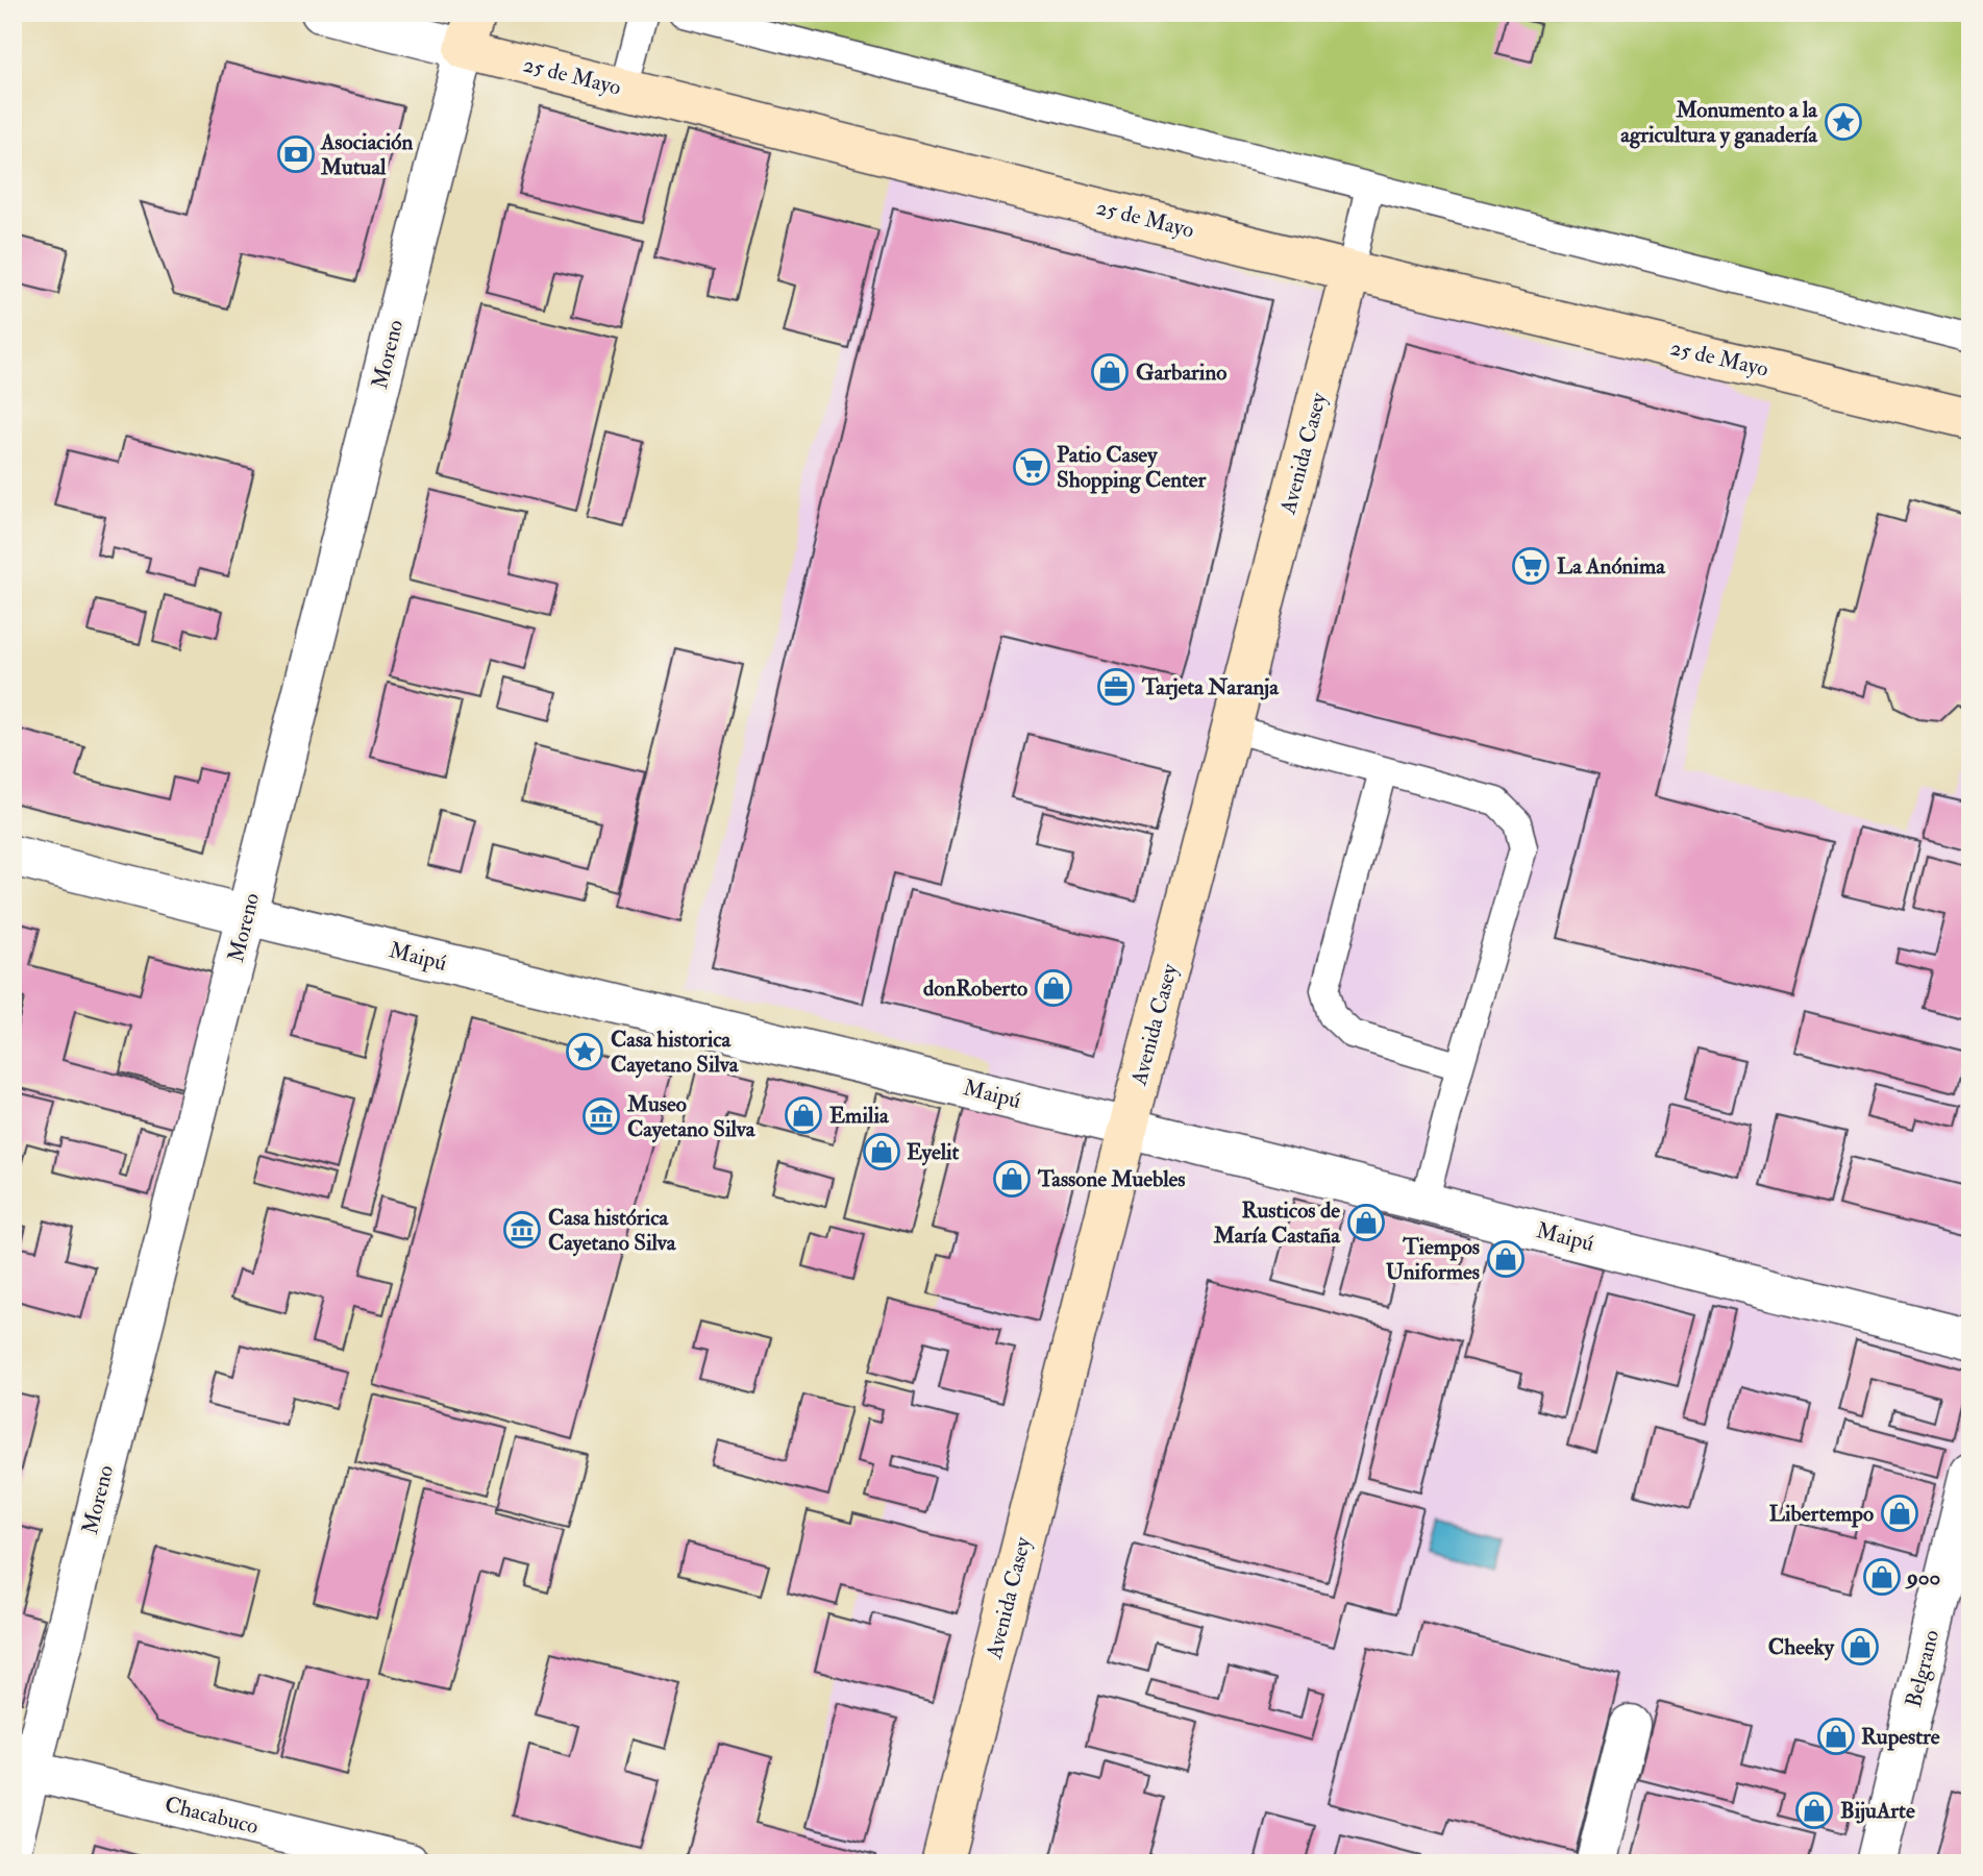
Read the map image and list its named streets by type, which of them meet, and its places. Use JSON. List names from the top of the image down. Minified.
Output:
{"streets":{"main road":["25 de Mayo","Avenida Casey"],"street":["Moreno","Maipú","Belgrano","Chacabuco"]},"crossings":[["25 de Mayo","Moreno"],["25 de Mayo","Avenida Casey"],["Moreno","Maipú"],["Moreno","Chacabuco"],["Avenida Casey","Maipú"]],"places":{"place":["Monumento a la agricultura y ganadería","Casa historica Cayetano Silva"],"bank":["Asociación Mutual"],"shop":["Garbarino","donRoberto","Emilia","Eyelit","Tassone Muebles","Rusticos de María Castaña","Tiempos Uniformes","Libertempo","900","Cheeky","Rupestre","BijuArte"],"supermarket":["Patio Casey Shopping Center","La Anónima"],"office":["Tarjeta Naranja"],"museum":["Museo Cayetano Silva","Casa histórica Cayetano Silva"]}}
